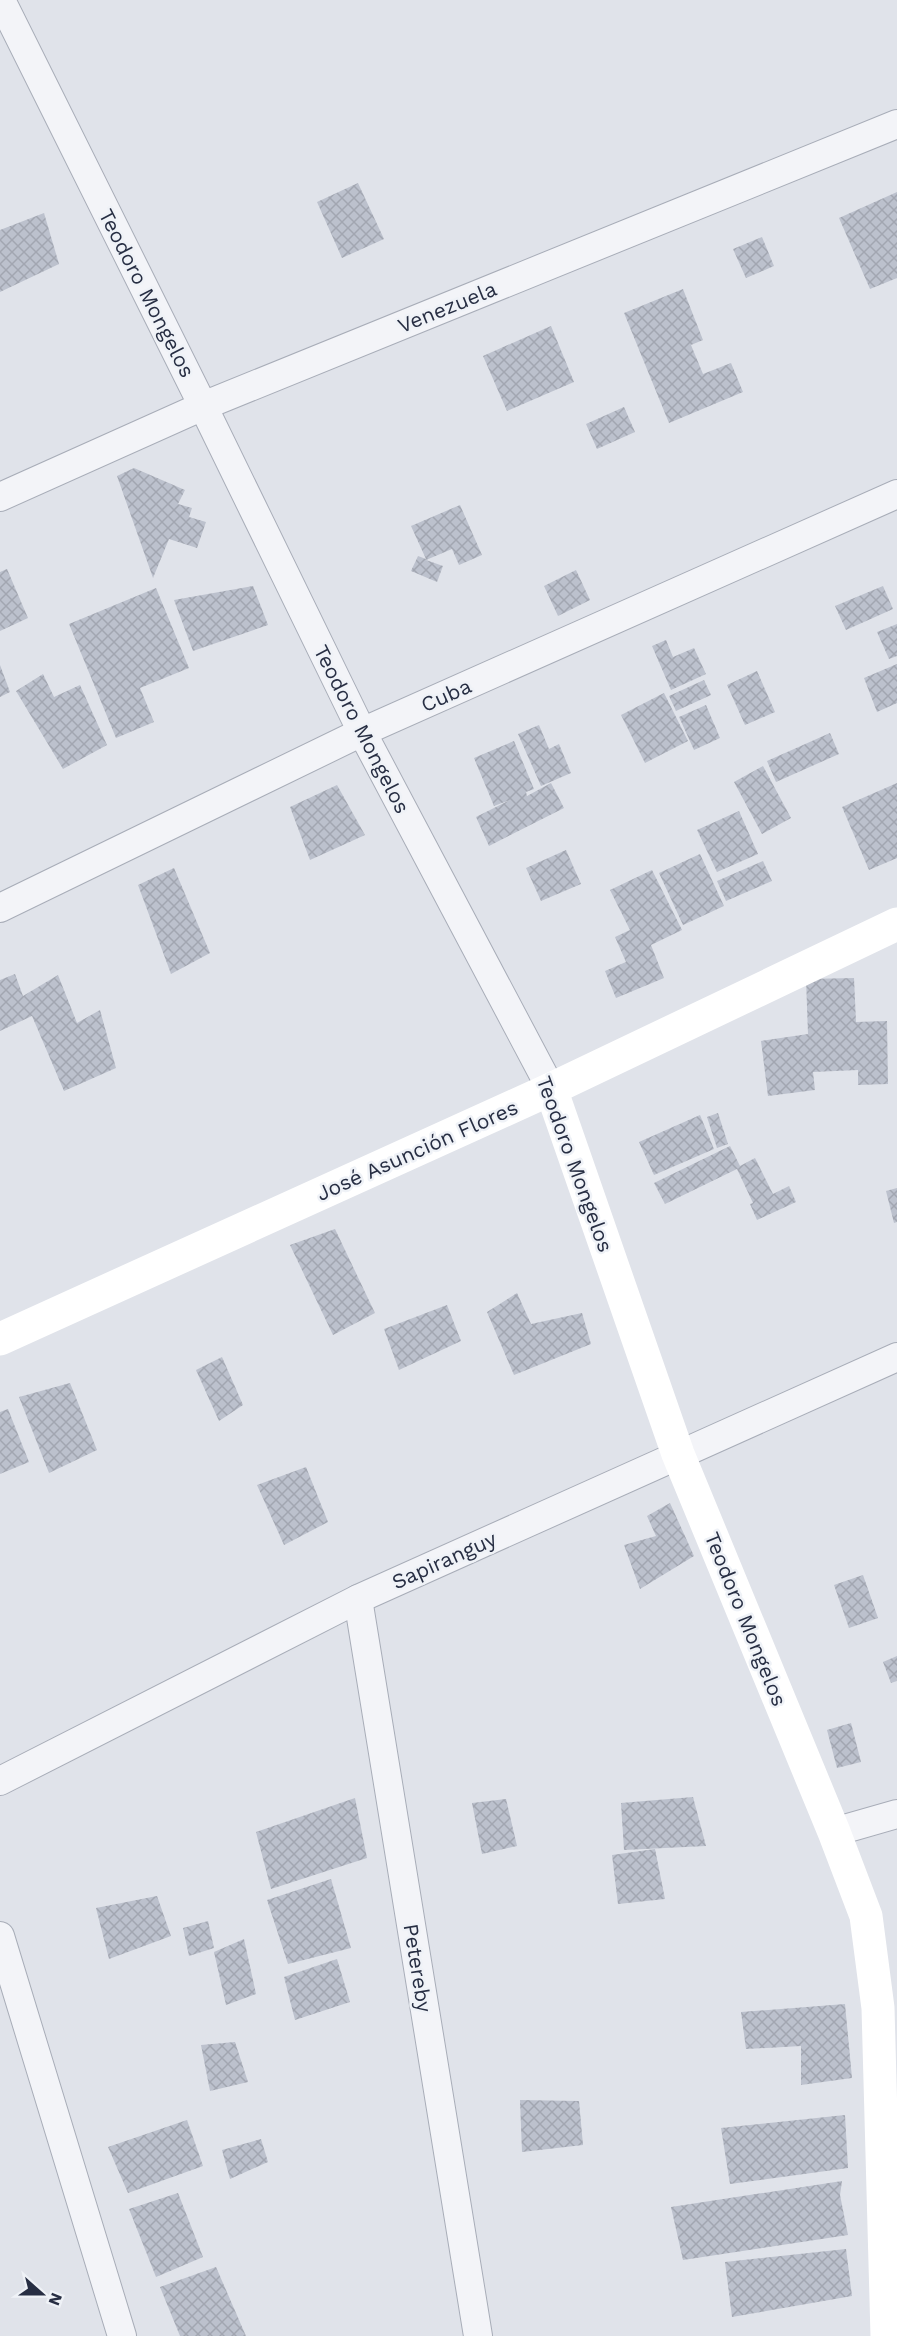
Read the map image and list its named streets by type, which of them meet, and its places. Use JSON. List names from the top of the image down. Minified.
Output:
{"streets":{"street":["Teodoro Mongelos","Venezuela","Cuba","José Asunción Flores","Sapiranguy","Petereby"]},"crossings":[["Teodoro Mongelos","Venezuela"],["Teodoro Mongelos","Cuba"],["Teodoro Mongelos","José Asunción Flores"],["Teodoro Mongelos","Sapiranguy"],["Sapiranguy","Petereby"]],"north":"right"}
